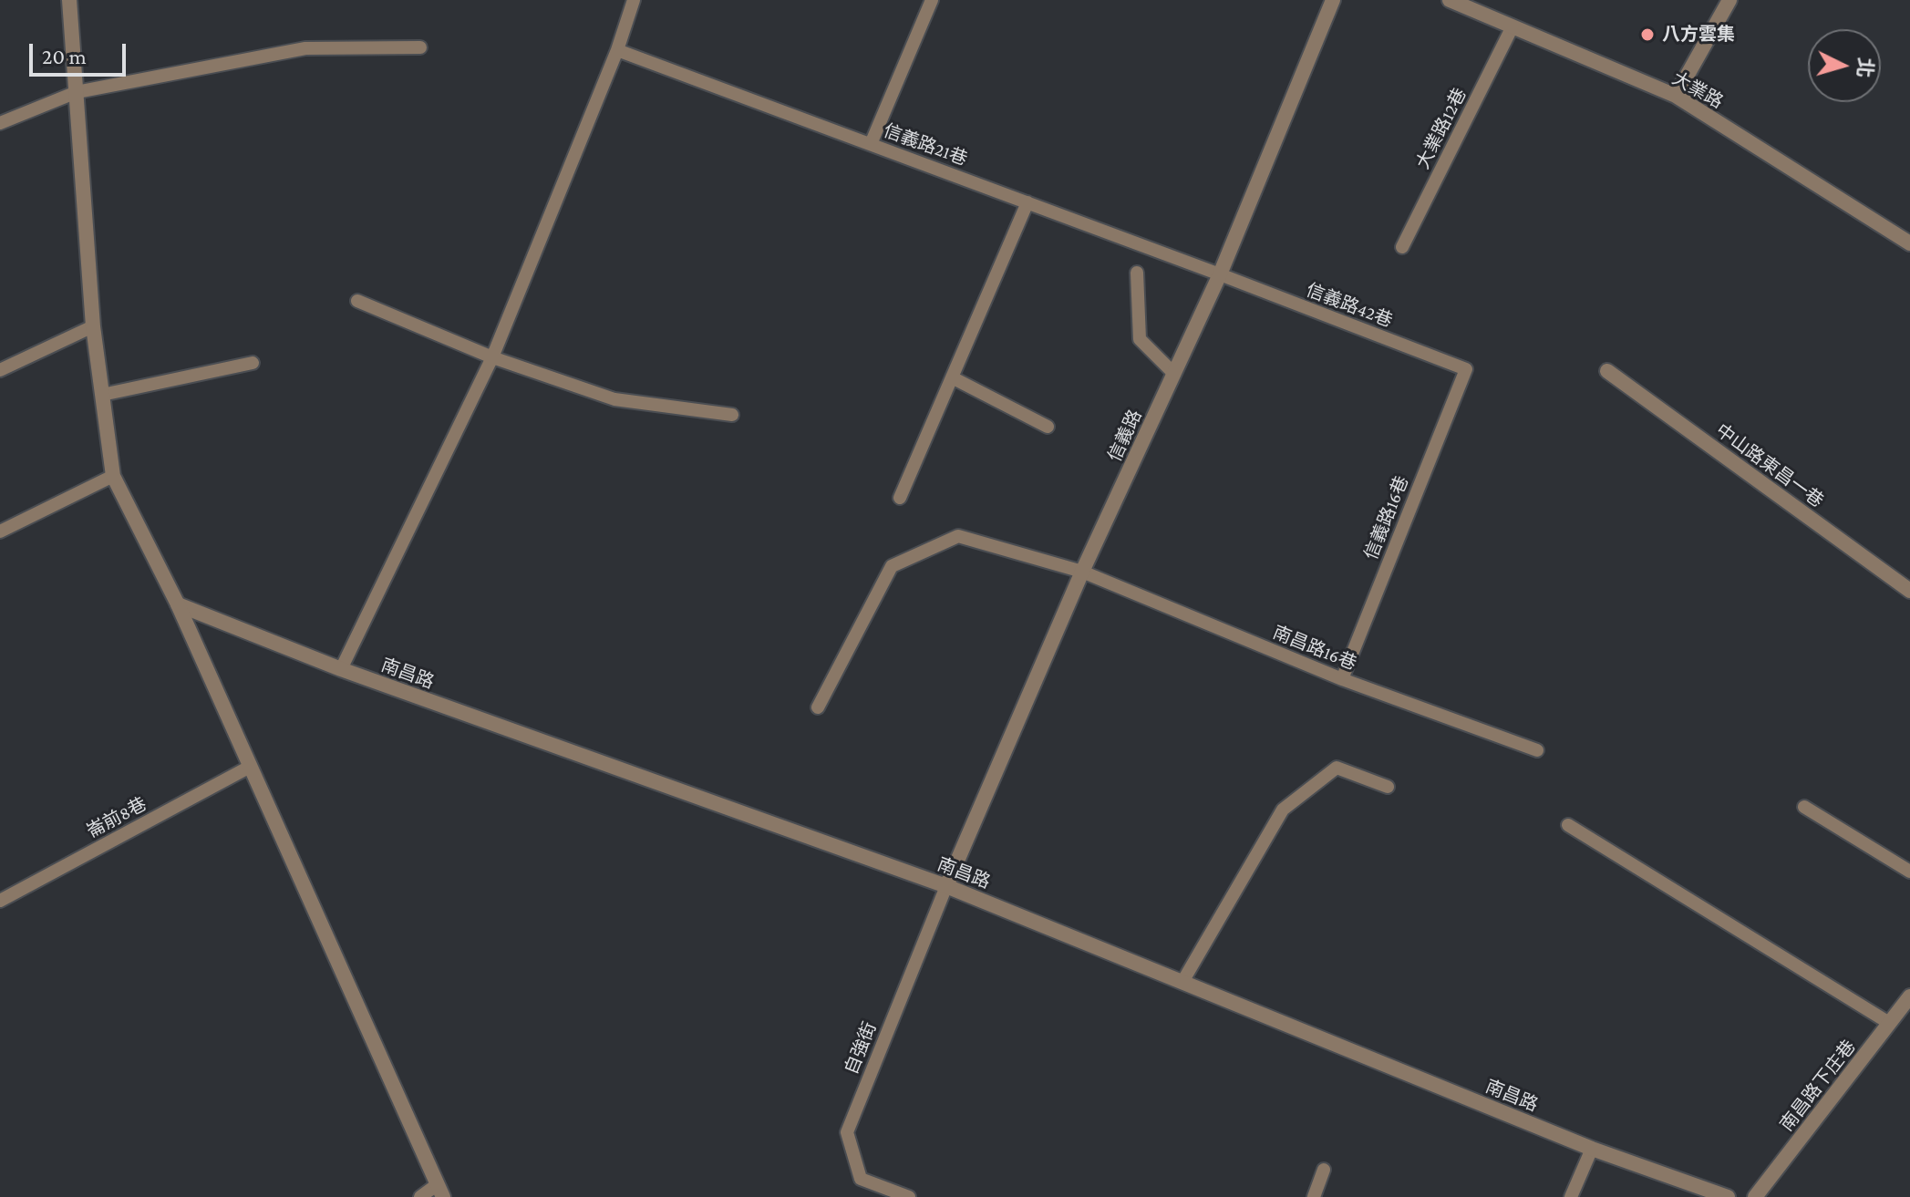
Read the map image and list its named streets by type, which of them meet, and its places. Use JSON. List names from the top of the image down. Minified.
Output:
{"streets":{"street":["大業路","信義路","中山路東昌一巷","南昌路","南昌路下庄巷"],"lane":["大業路12巷","信義路21巷","信義路42巷","信義路16巷","南昌路16巷","崙前8巷","自強街"]},"crossings":[["大業路","大業路12巷"],["信義路21巷","信義路42巷"],["信義路21巷","信義路"],["信義路42巷","信義路"],["信義路42巷","信義路16巷"],["信義路","南昌路16巷"],["信義路","南昌路"],["信義路","自強街"],["信義路16巷","南昌路16巷"],["南昌路","自強街"]],"places":["八方雲集"],"scale_bar":"20 m","north":"right"}
